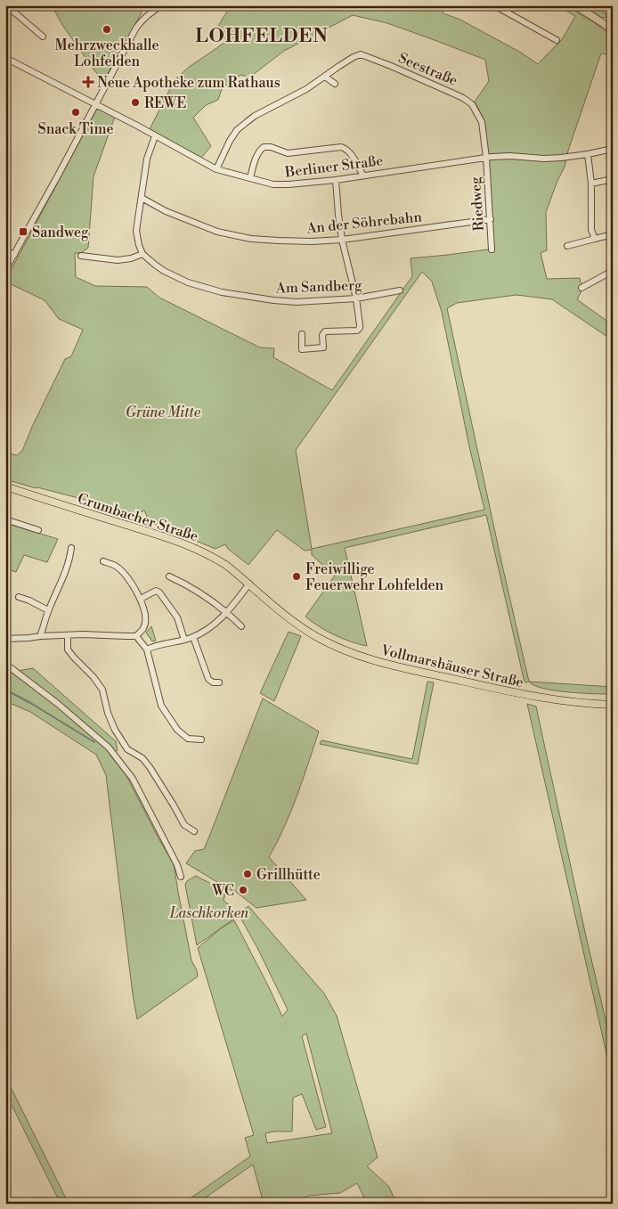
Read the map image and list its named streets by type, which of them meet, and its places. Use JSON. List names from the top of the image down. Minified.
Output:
{"streets":{"main road":["Crumbacher Straße","Vollmarshäuser Straße"],"street":["Seestraße","Berliner Straße","Riedweg","An der Söhrebahn","Am Sandberg"]},"crossings":[["Seestraße","Berliner Straße"],["Seestraße","Riedweg"],["Berliner Straße","Riedweg"],["Riedweg","An der Söhrebahn"],["Crumbacher Straße","Vollmarshäuser Straße"]],"districts":["LOHFELDEN"],"parks":["Grüne Mitte","Laschkorken"],"places":{"other":["Mehrzweckhalle Lohfelden","REWE","Snack Time","Freiwillige Feuerwehr Lohfelden","Grillhütte","WC"],"health":["Neue Apotheke zum Rathaus"],"transit":["Sandweg"]}}
